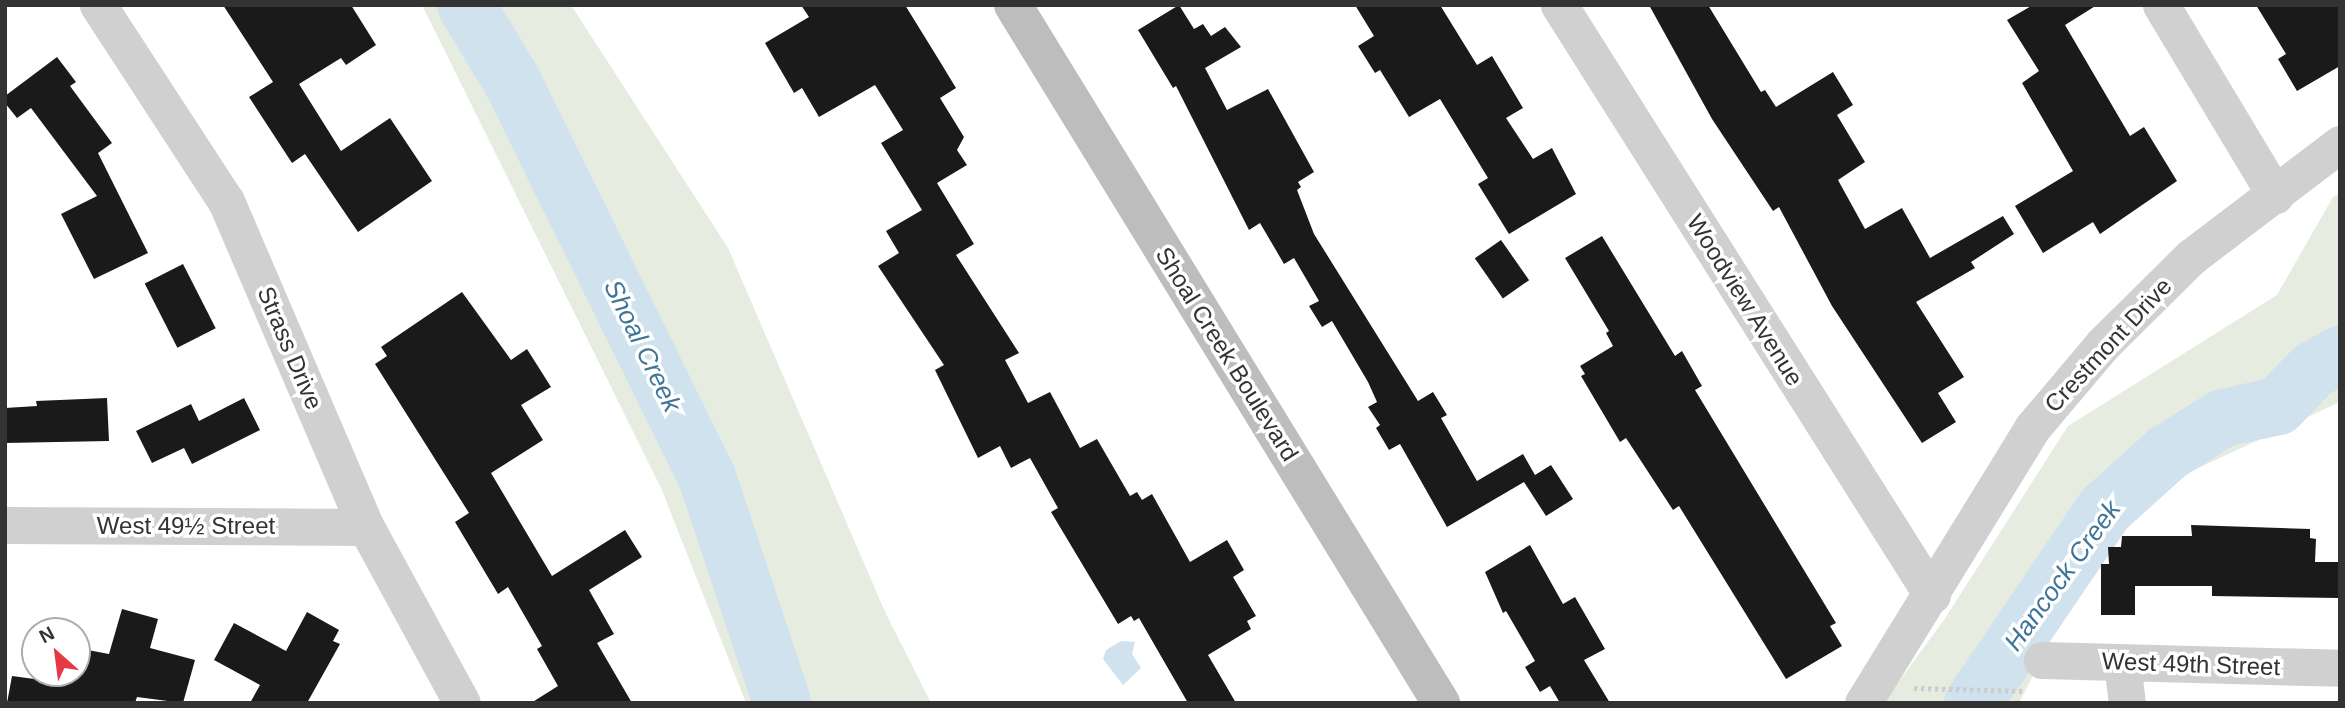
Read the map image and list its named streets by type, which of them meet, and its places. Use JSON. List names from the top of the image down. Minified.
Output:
{"streets":{"street":["Woodview Avenue","Crestmont Drive","Strass Drive","Shoal Creek Boulevard","West 49½ Street","West 49th Street"]},"crossings":[["Woodview Avenue","Crestmont Drive"],["Strass Drive","West 49½ Street"]],"water":["Shoal Creek","Hancock Creek"],"north":"top left"}
